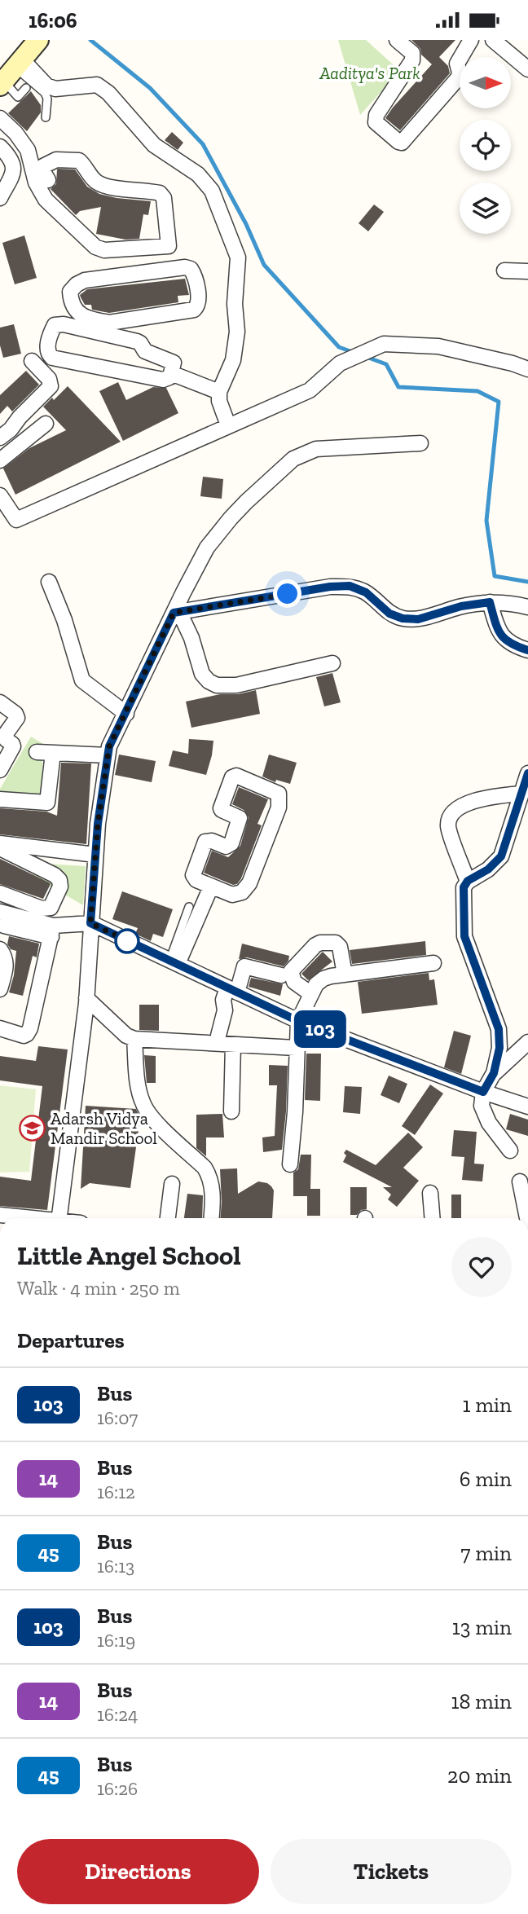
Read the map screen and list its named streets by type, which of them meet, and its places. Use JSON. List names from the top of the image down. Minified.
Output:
{"parks":["Aaditya's Park"],"places":{"school or university":["Adarsh Vidya Mandir School"]},"lines":["bus line 103"],"north":"right","page":{"status":"16:06","on_map":"103","heading":[["Little Angel School","Walk · 4 min · 250 m"],"Departures"],"list":[{"mark":"103","name":"Bus","note":"16:07","value":"1 min"},{"mark":"14","name":"Bus","note":"16:12","value":"6 min"},{"mark":"45","name":"Bus","note":"16:13","value":"7 min"},{"mark":"103","name":"Bus","note":"16:19","value":"13 min"},{"mark":"14","name":"Bus","note":"16:24","value":"18 min"},{"mark":"45","name":"Bus","note":"16:26","value":"20 min"}],"buttons":["Directions","Tickets"]}}
